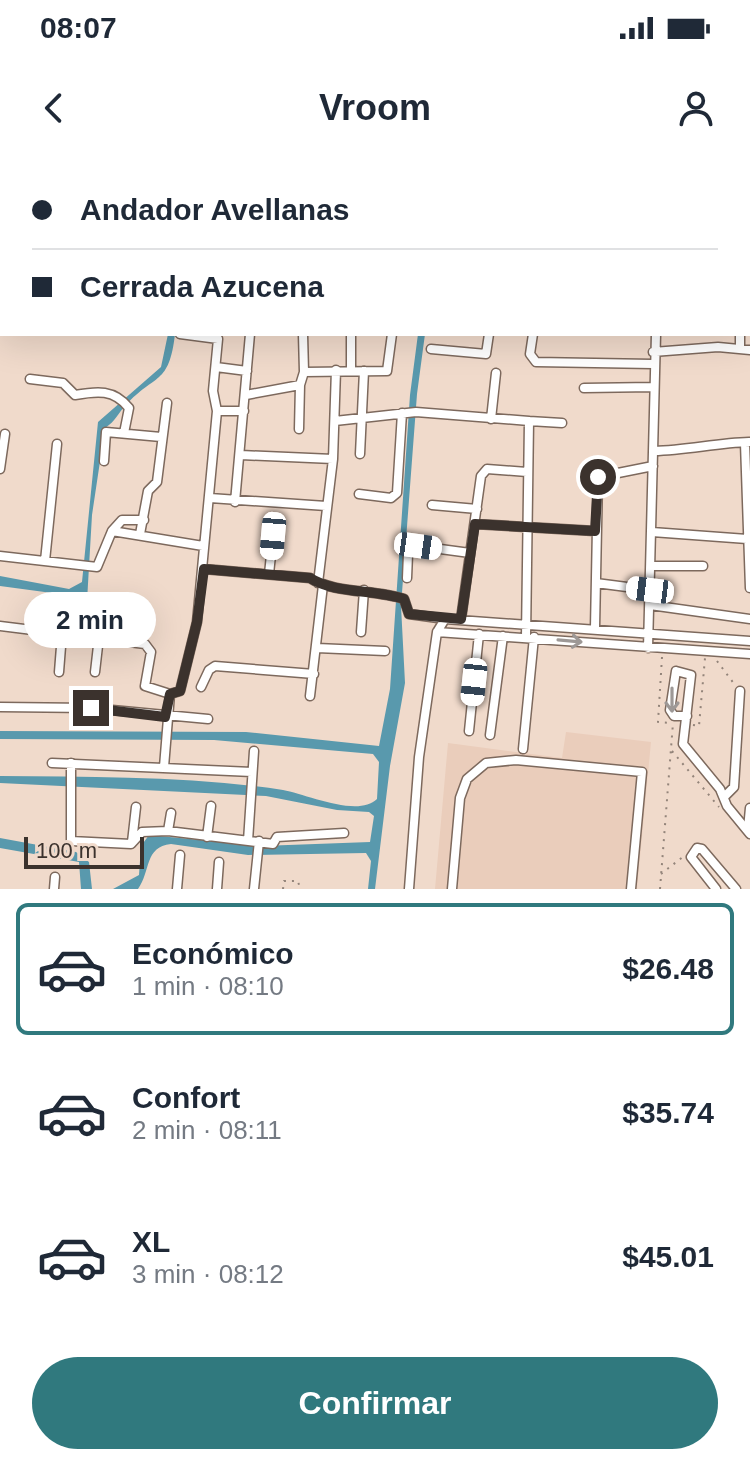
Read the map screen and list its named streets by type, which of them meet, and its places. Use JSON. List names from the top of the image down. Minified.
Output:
{"scale_bar":"100 m","page":{"status":"08:07","header":"Vroom","banner":["Andador Avellanas","Cerrada Azucena"],"bubble":"2 min","scale":"100 m","list":[{"name":"Económico","note":"1 min · 08:10","value":"$26.48"},{"name":"Confort","note":"2 min · 08:11","value":"$35.74"},{"name":"XL","note":"3 min · 08:12","value":"$45.01"}],"buttons":"Confirmar"}}
